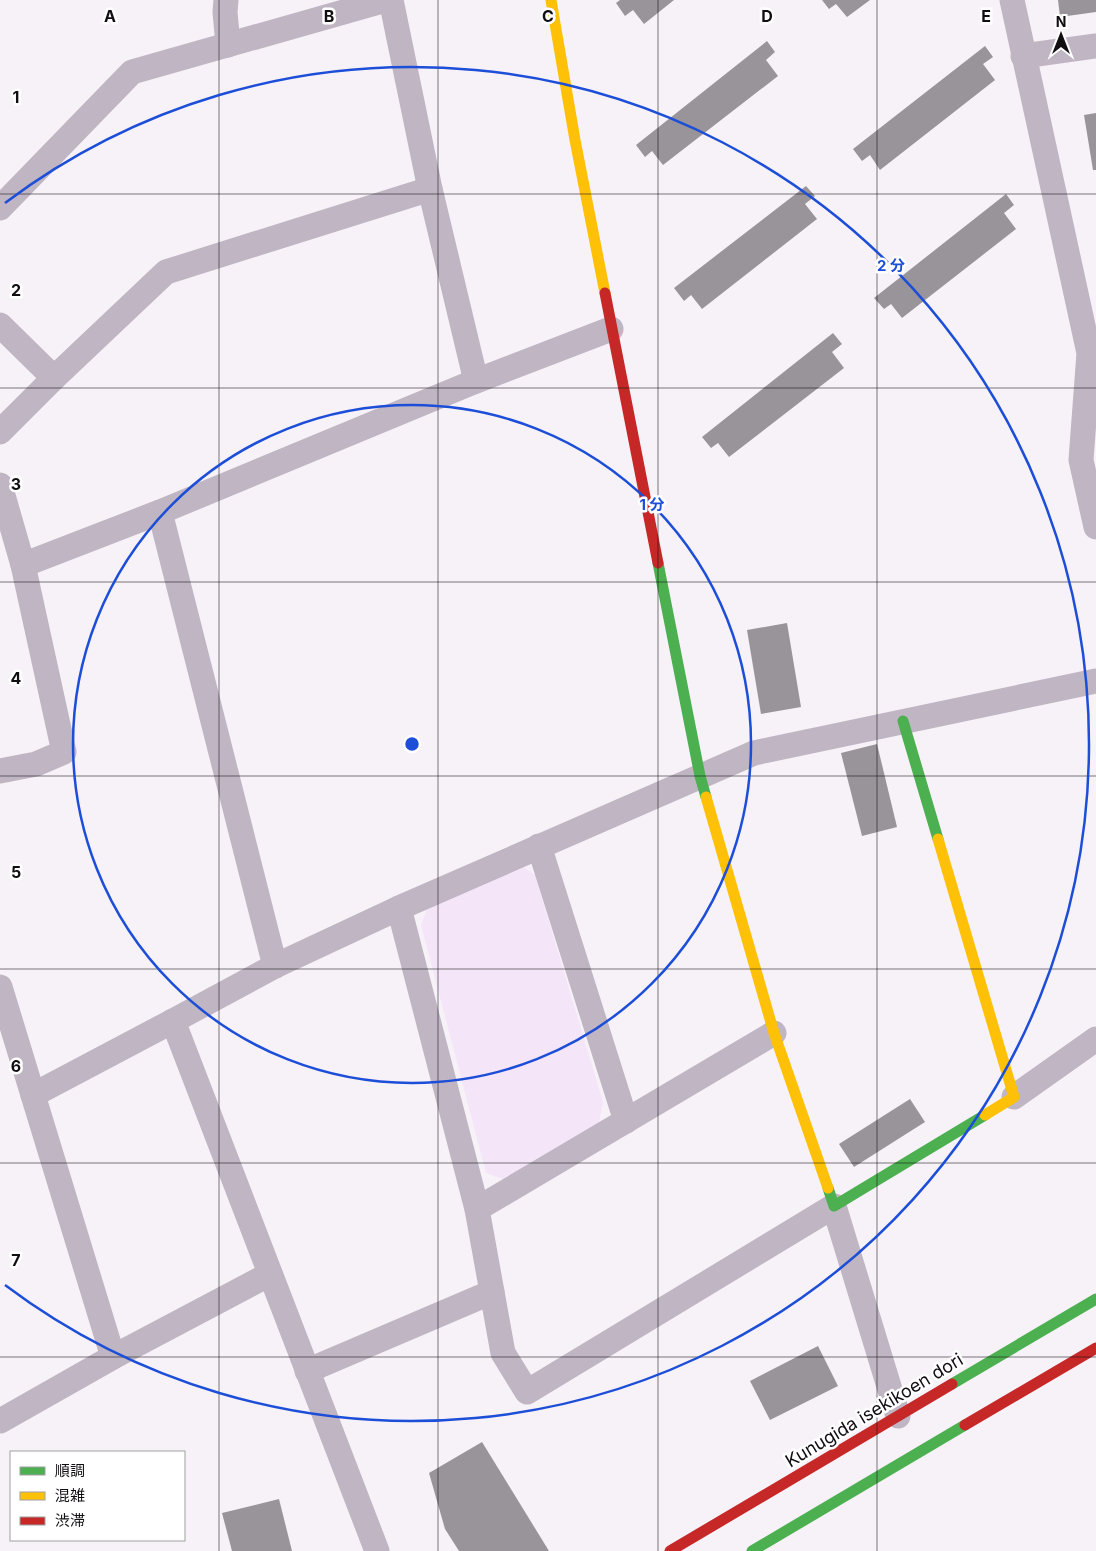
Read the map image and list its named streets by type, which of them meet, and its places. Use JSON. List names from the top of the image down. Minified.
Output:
{"streets":{"street":["Kunugida isekikoen dori"]},"legend":["順調","混雑","渋滞"],"north":"top","grid":{"columns":["A","B","C","D","E"],"rows":["1","2","3","4","5","6","7"]},"rings":["2 分","1 分"]}
